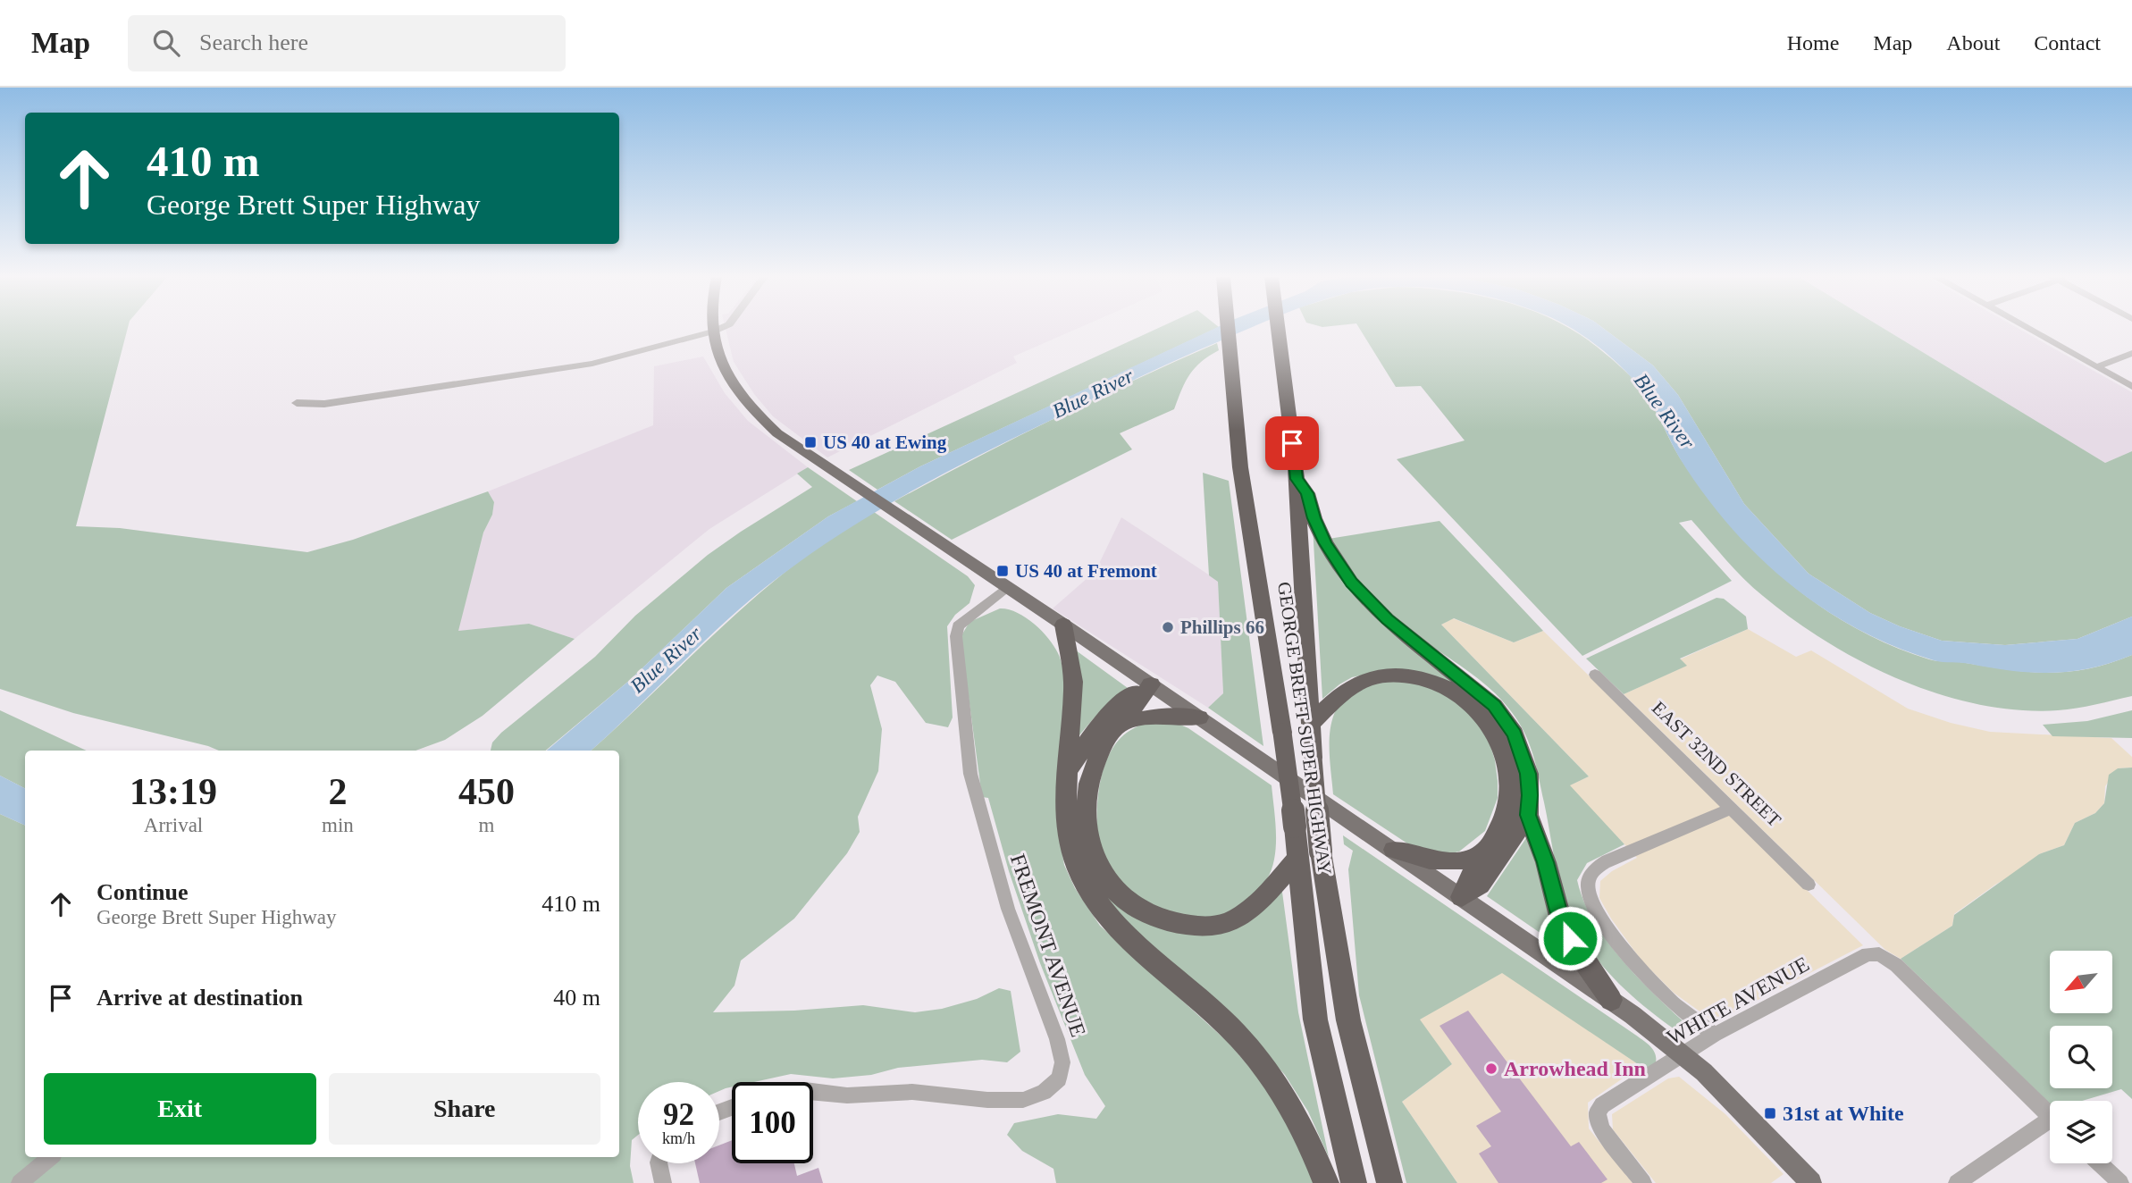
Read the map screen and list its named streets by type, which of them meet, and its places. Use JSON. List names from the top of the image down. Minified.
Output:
{"streets":{"highway":["GEORGE BRETT SUPER HIGHWAY"],"street":["EAST 32ND STREET","FREMONT AVENUE","WHITE AVENUE"]},"water":["Blue River"],"places":{"transit":["US 40 at Ewing","US 40 at Fremont","31st at White"],"other":["Phillips 66","Arrowhead Inn"]},"north":"bottom left","page":{"header":"Map","search":"Search here","nav":["Home","Map","About","Contact"],"turn":["410 m","George Brett Super Highway"],"eta":["13:19","Arrival","2","min","450","m"],"list":[{"name":"Continue","note":"George Brett Super Highway","value":"410 m"},{"name":"Arrive at destination","value":"40 m"}],"buttons":["Exit","Share"],"speed":"92 km/h","limit":"100"}}
